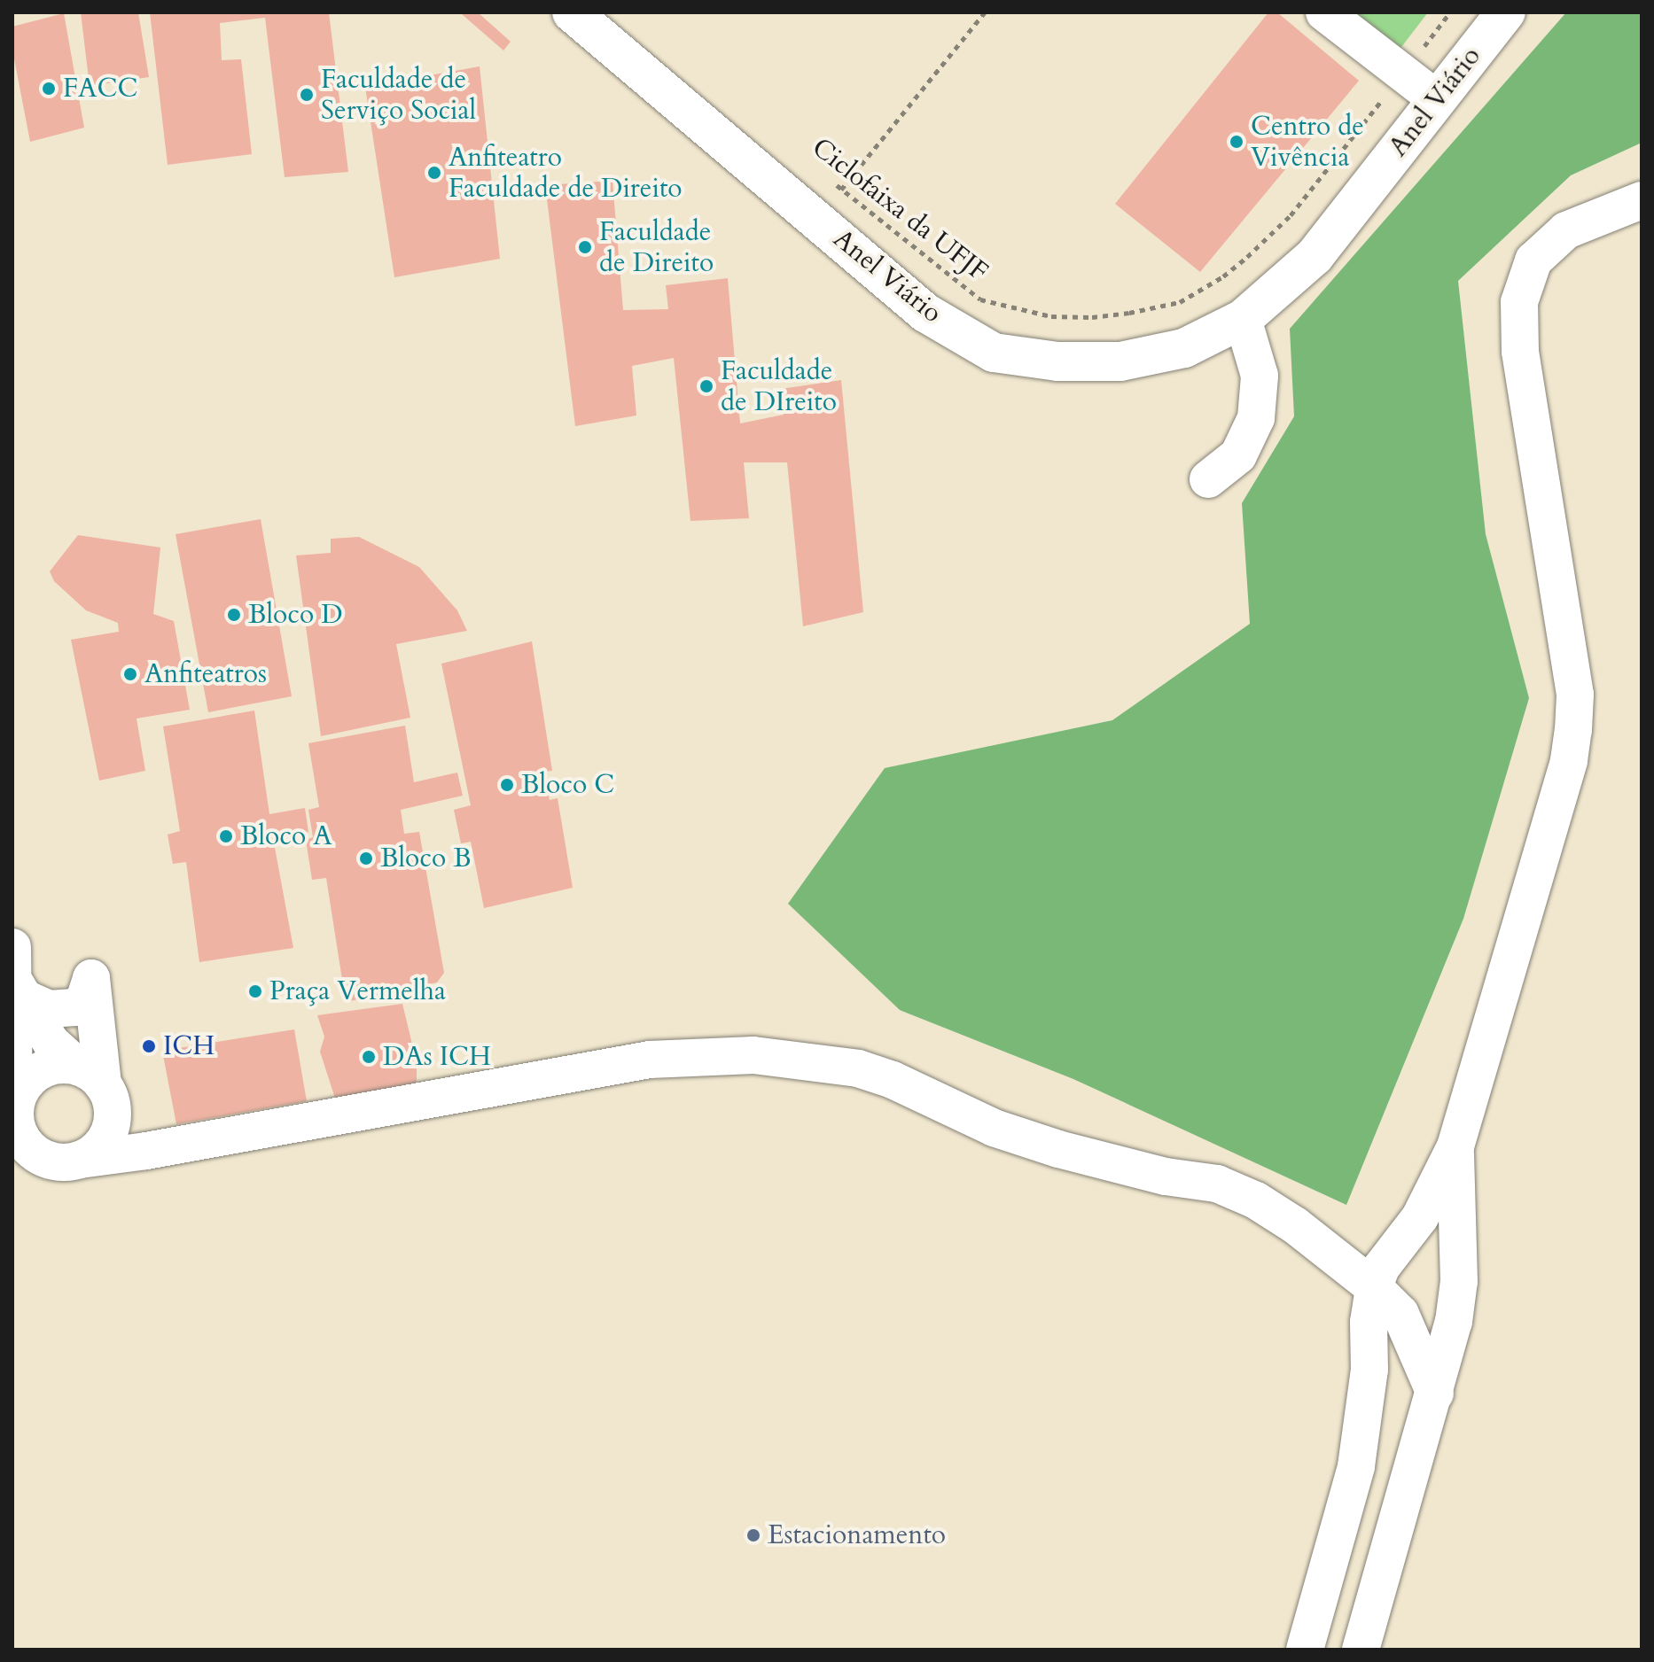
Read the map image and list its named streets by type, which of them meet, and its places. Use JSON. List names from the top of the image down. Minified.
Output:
{"streets":{"main road":["Anel Viário"],"path":["Ciclofaixa da UFJF"]},"places":["FACC","Faculdade de Serviço Social","Centro de Vivência","Anfiteatro Faculdade de Direito","Faculdade de Direito","Faculdade de DIreito","Bloco D","Anfiteatros","Bloco C","Bloco A","Bloco B","Praça Vermelha","ICH","DAs ICH","Estacionamento"]}
